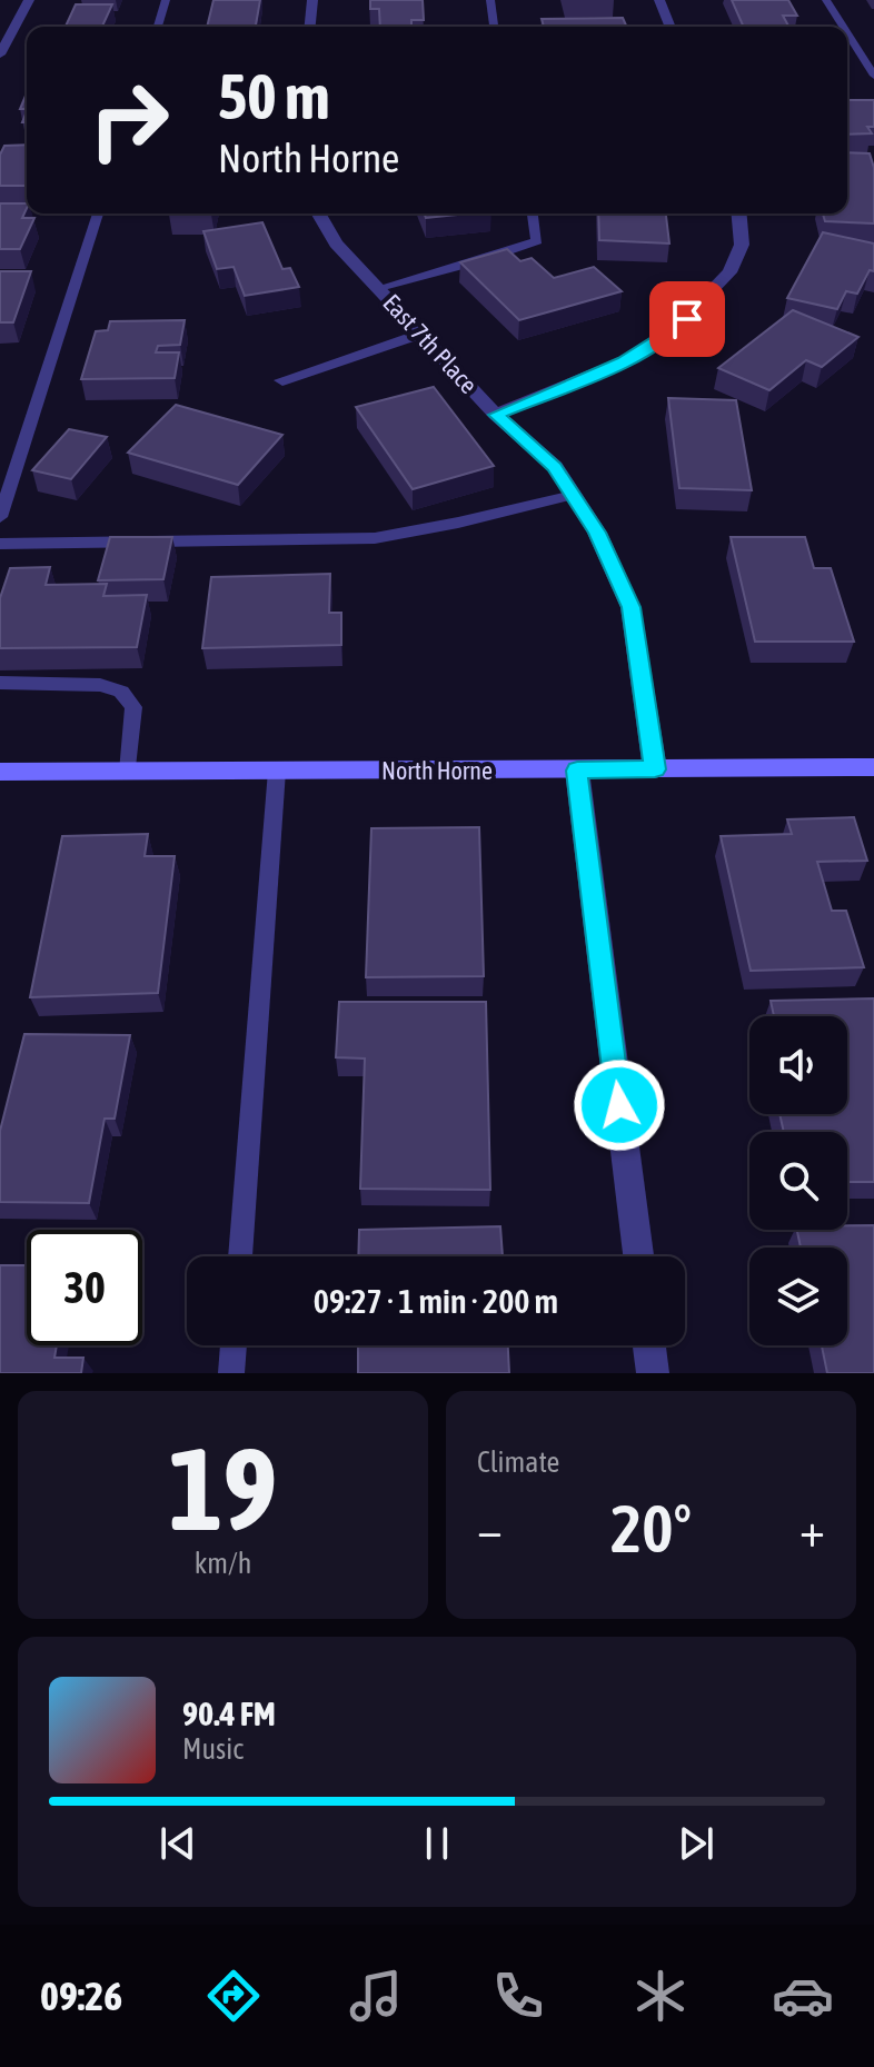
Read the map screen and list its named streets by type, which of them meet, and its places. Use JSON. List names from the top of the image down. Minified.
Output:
{"streets":{"street":["East 7th Place","North Horne"]},"crossings":[["East 7th Place","North Horne"]],"page":{"turn":["50 m","North Horne"],"limit":"30","trip":"09:27 · 1 min · 200 m","tile":[["19","km/h"],"Climate"],"heat":["−","20°","+"],"song":["90.4 FM","Music"],"tabs":"09:26"}}
